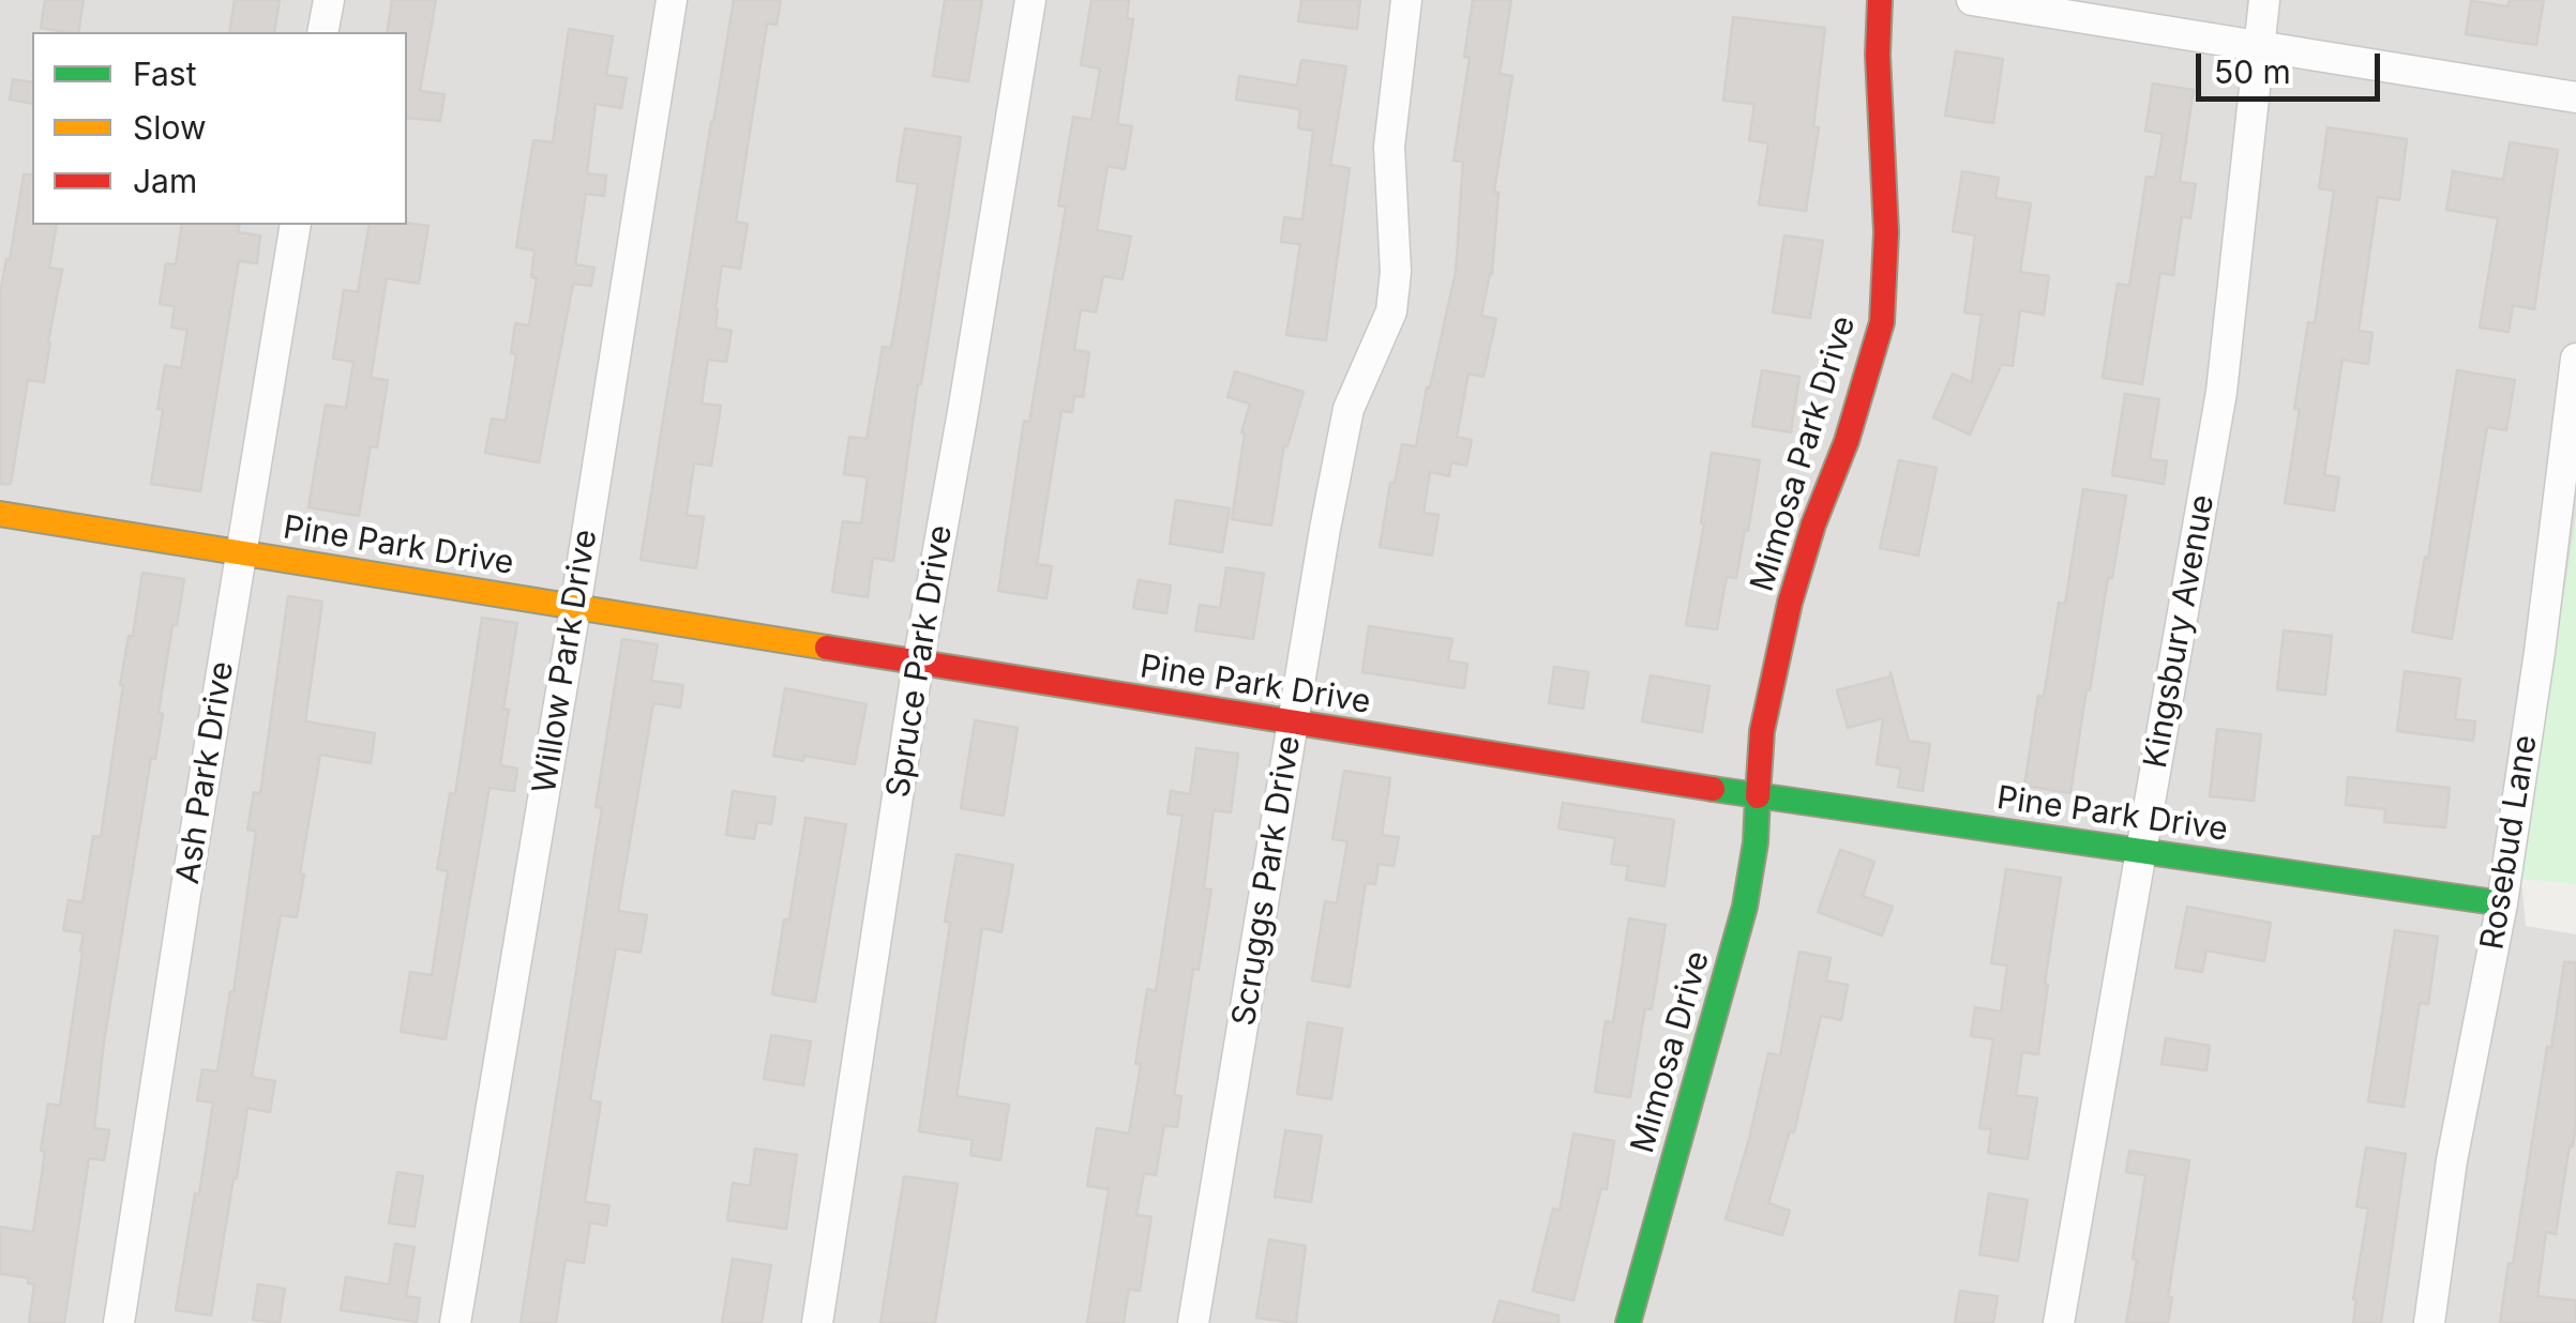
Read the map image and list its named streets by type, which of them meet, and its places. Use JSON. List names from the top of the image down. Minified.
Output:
{"streets":{"street":["Mimosa Park Drive","Pine Park Drive","Kingsbury Avenue","Willow Park Drive","Spruce Park Drive","Ash Park Drive","Rosebud Lane","Scruggs Park Drive","Mimosa Drive"]},"crossings":[["Mimosa Park Drive","Pine Park Drive"],["Mimosa Park Drive","Mimosa Drive"],["Pine Park Drive","Kingsbury Avenue"],["Pine Park Drive","Willow Park Drive"],["Pine Park Drive","Spruce Park Drive"],["Pine Park Drive","Ash Park Drive"],["Pine Park Drive","Rosebud Lane"],["Pine Park Drive","Scruggs Park Drive"],["Pine Park Drive","Mimosa Drive"]],"legend":["Fast","Slow","Jam"],"scale_bar":"50 m"}
